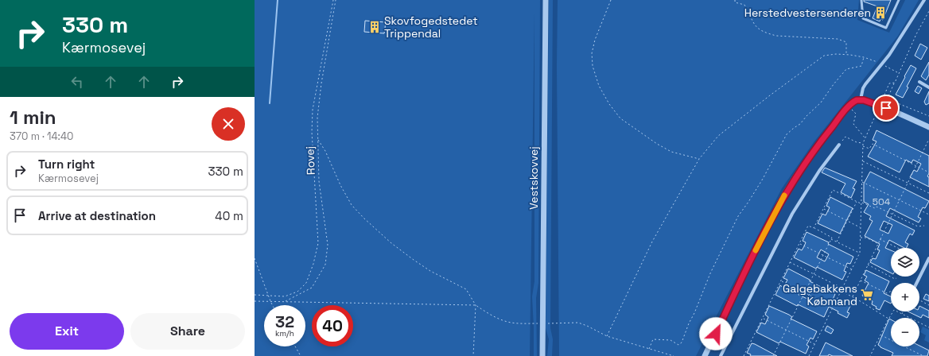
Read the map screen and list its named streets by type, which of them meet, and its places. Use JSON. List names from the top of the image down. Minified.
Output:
{"streets":{"street":["Vestskovvej"],"path":["Rovej"]},"places":{"building":["Herstedvestersenderen","Skovfogedstedet Trippendal"],"supermarket":["Galgebakkens Købmand"]},"house_numbers":["504"],"page":{"turn":["330 m","Kærmosevej"],"heading":["1 min","370 m · 14:40"],"list":[{"name":"Turn right","note":"Kærmosevej","value":"330 m"},{"name":"Arrive at destination","value":"40 m"}],"map_buttons":["+","−"],"speed":"32 km/h","limit":"40","buttons":["Exit","Share"]}}
